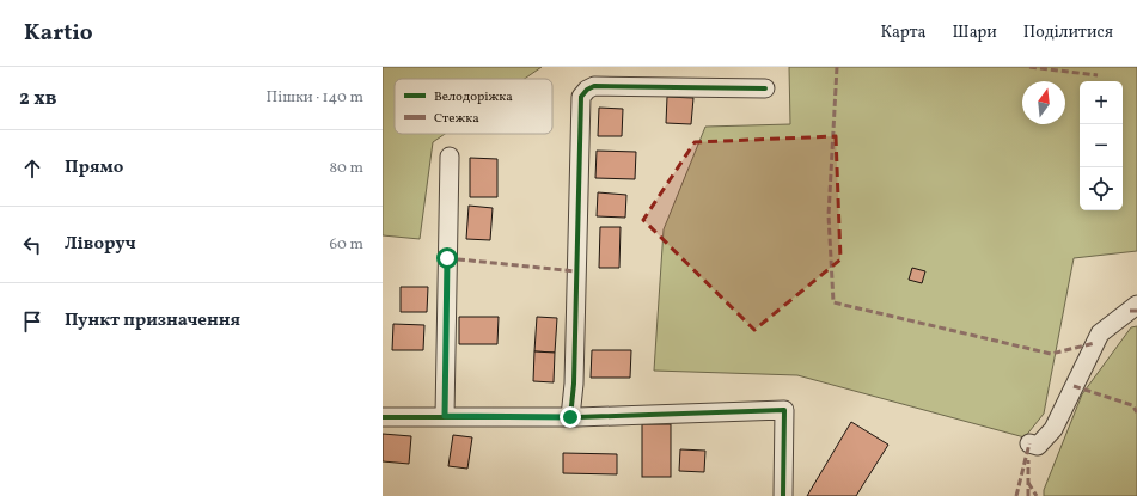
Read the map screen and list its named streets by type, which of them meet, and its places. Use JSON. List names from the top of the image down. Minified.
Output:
{"legend":["Велодоріжка","Стежка"],"north":"top","page":{"header":"Kartio","nav":["Карта","Шари","Поділитися"],"heading":["2 хв","Пішки · 140 m"],"map_buttons":["+","−"],"list":[["Прямо","80 m"],["Ліворуч","60 m"],"Пункт призначення"]}}
